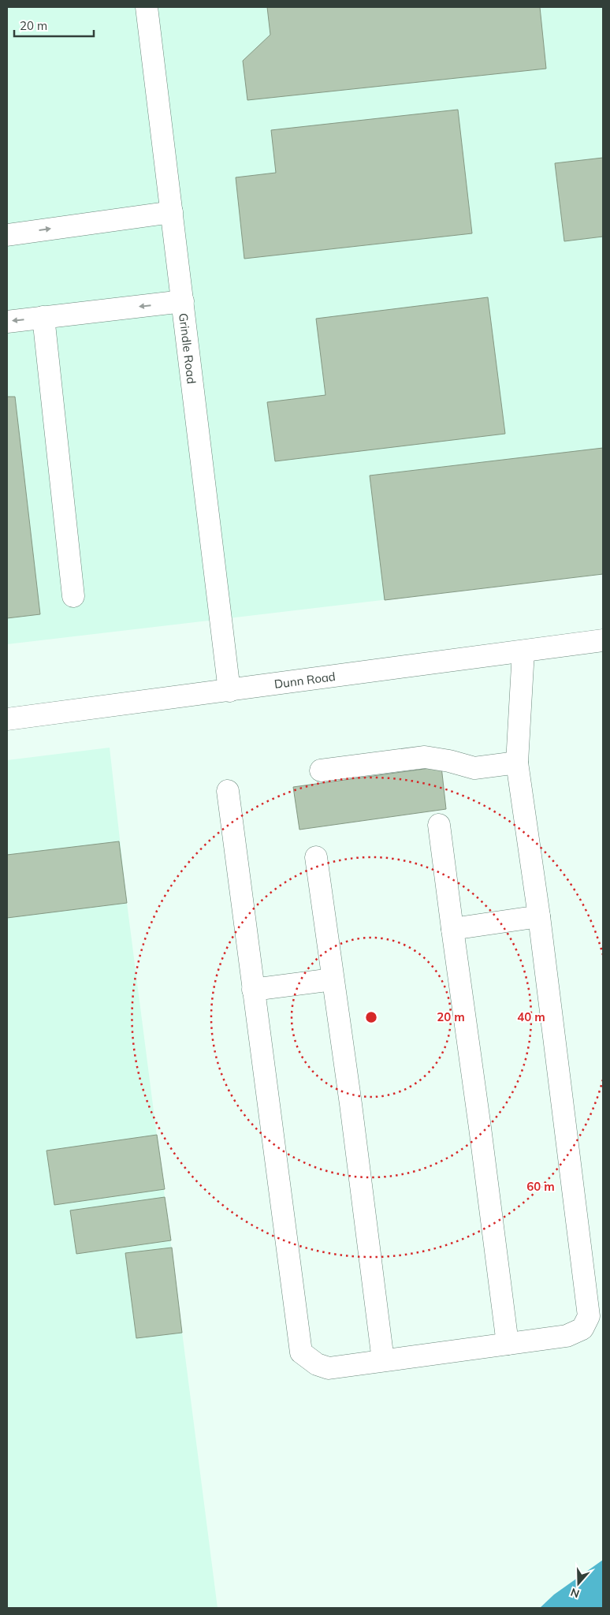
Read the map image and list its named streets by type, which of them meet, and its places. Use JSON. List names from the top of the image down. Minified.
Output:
{"streets":{"street":["Grindle Road","Dunn Road"]},"crossings":[["Grindle Road","Dunn Road"]],"scale_bar":"20 m","north":"bottom","rings":["20 m","40 m","60 m"]}
